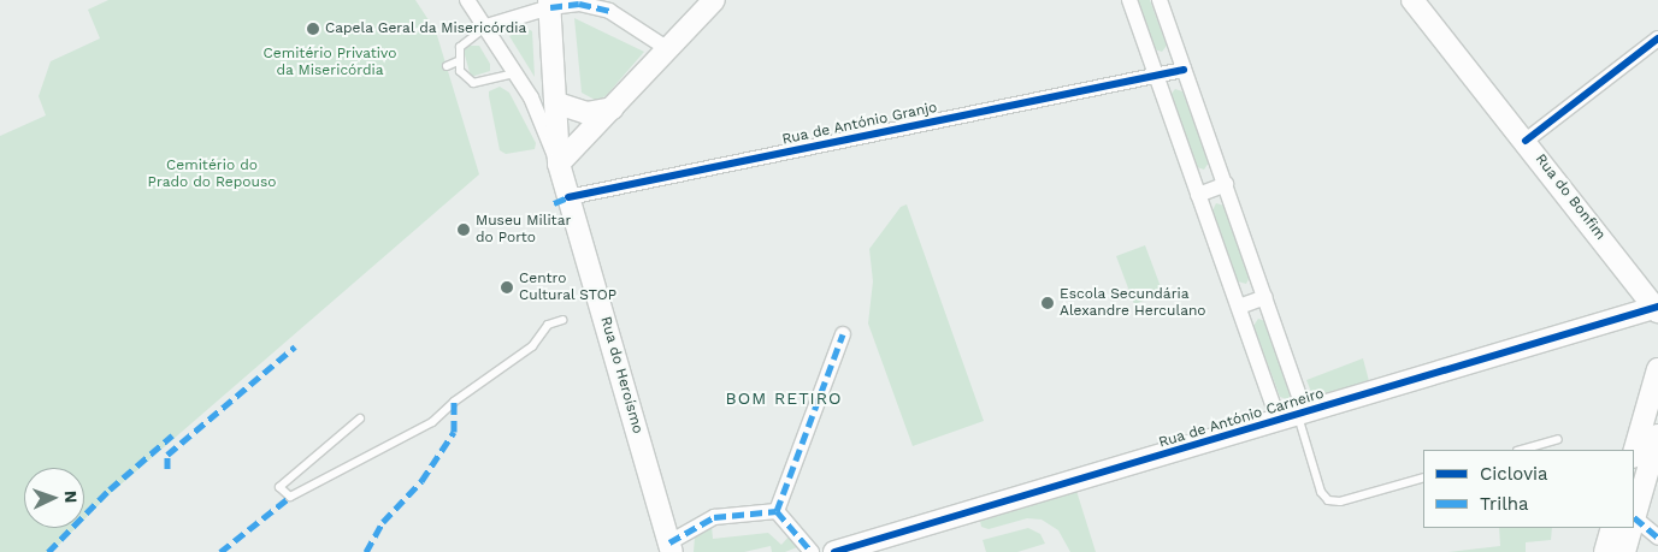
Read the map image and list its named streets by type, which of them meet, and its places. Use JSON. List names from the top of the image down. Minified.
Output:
{"streets":{"street":["Rua de António Granjo","Rua do Bonfim","Rua do Heroísmo","Rua de António Carneiro"]},"crossings":[["Rua de António Granjo","Rua do Heroísmo"],["Rua do Bonfim","Rua de António Carneiro"]],"districts":["BOM RETIRO"],"parks":["Cemitério Privativo da Misericórdia","Cemitério do Prado do Repouso"],"places":["Capela Geral da Misericórdia","Museu Militar do Porto","Centro Cultural STOP","Escola Secundária Alexandre Herculano"],"legend":["Ciclovia","Trilha"],"north":"right"}
